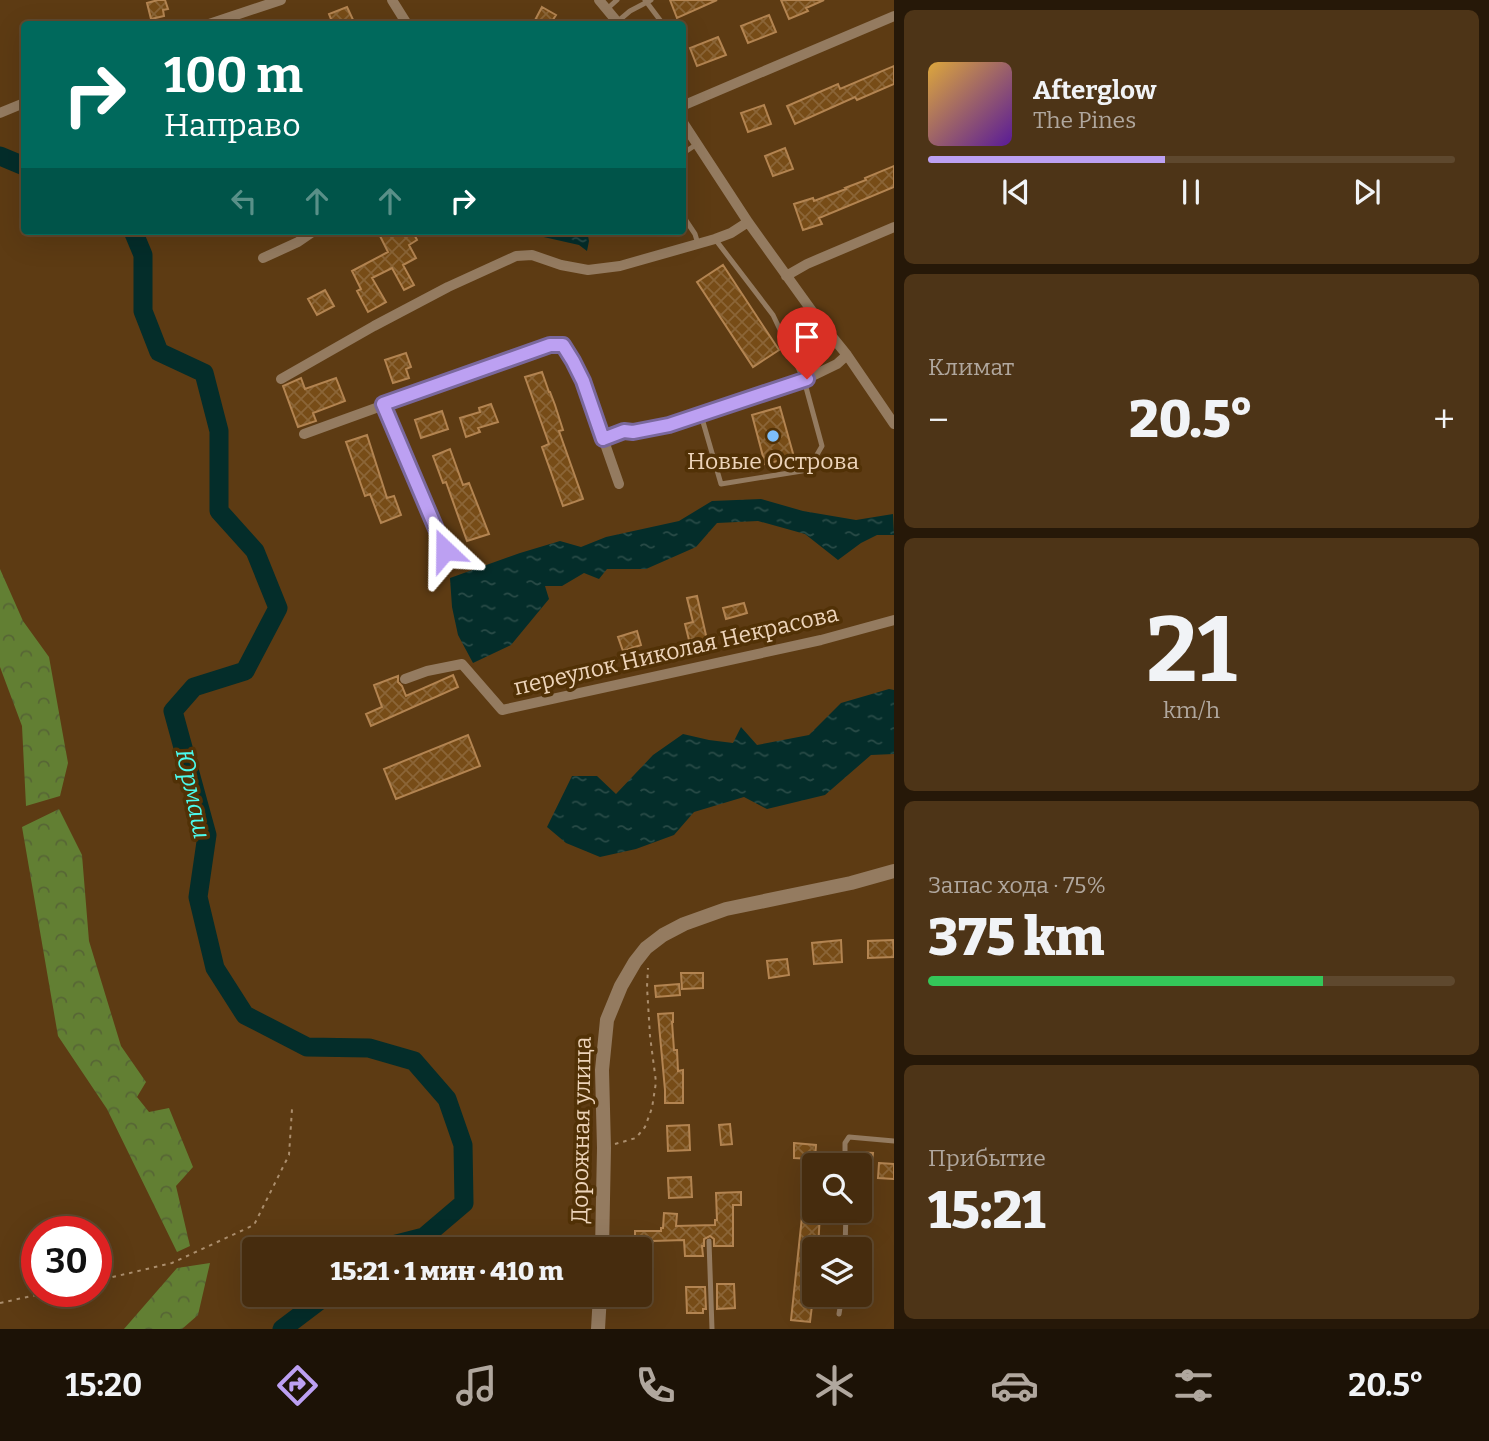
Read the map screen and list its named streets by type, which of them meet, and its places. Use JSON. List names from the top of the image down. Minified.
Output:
{"streets":{"street":["переулок Николая Некрасова","Дорожная улица"]},"water":["Юрмаш"],"places":["Новые Острова"],"page":{"turn":["100 m","Направо"],"song":["Afterglow","The Pines"],"tile":["Климат",["21","km/h"],["Запас хода · 75%","375 km"],["Прибытие","15:21"]],"heat":["−","20.5°","+"],"limit":"30","trip":"15:21 · 1 мин · 410 m","tabs":["15:20","20.5°"]}}
